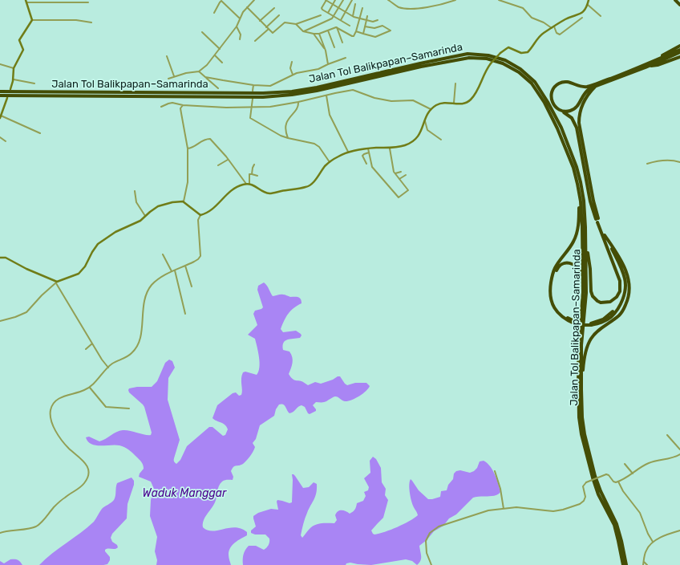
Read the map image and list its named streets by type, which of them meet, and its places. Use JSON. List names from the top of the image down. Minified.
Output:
{"streets":{"highway":["Jalan Tol Balikpapan–Samarinda"]},"water":["Waduk Manggar"]}
